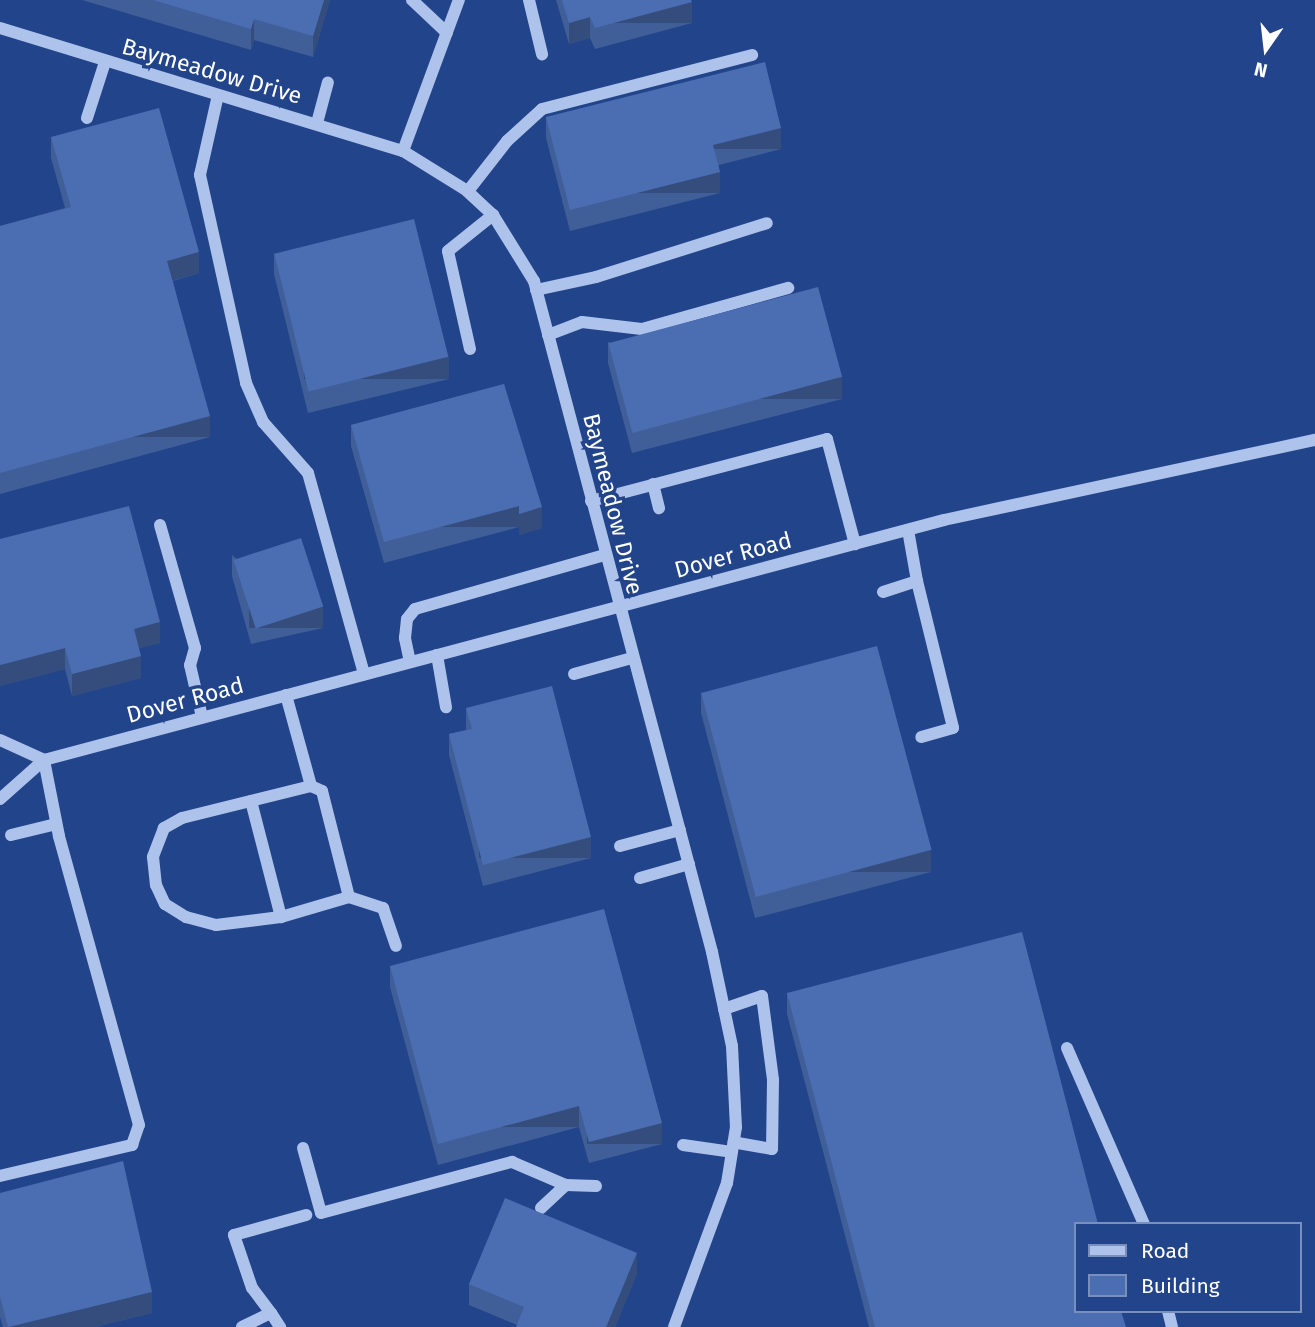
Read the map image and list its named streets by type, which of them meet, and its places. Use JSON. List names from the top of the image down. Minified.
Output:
{"streets":{"street":["Baymeadow Drive","Dover Road"]},"crossings":[["Baymeadow Drive","Dover Road"]],"legend":["Road","Building"],"north":"bottom"}
